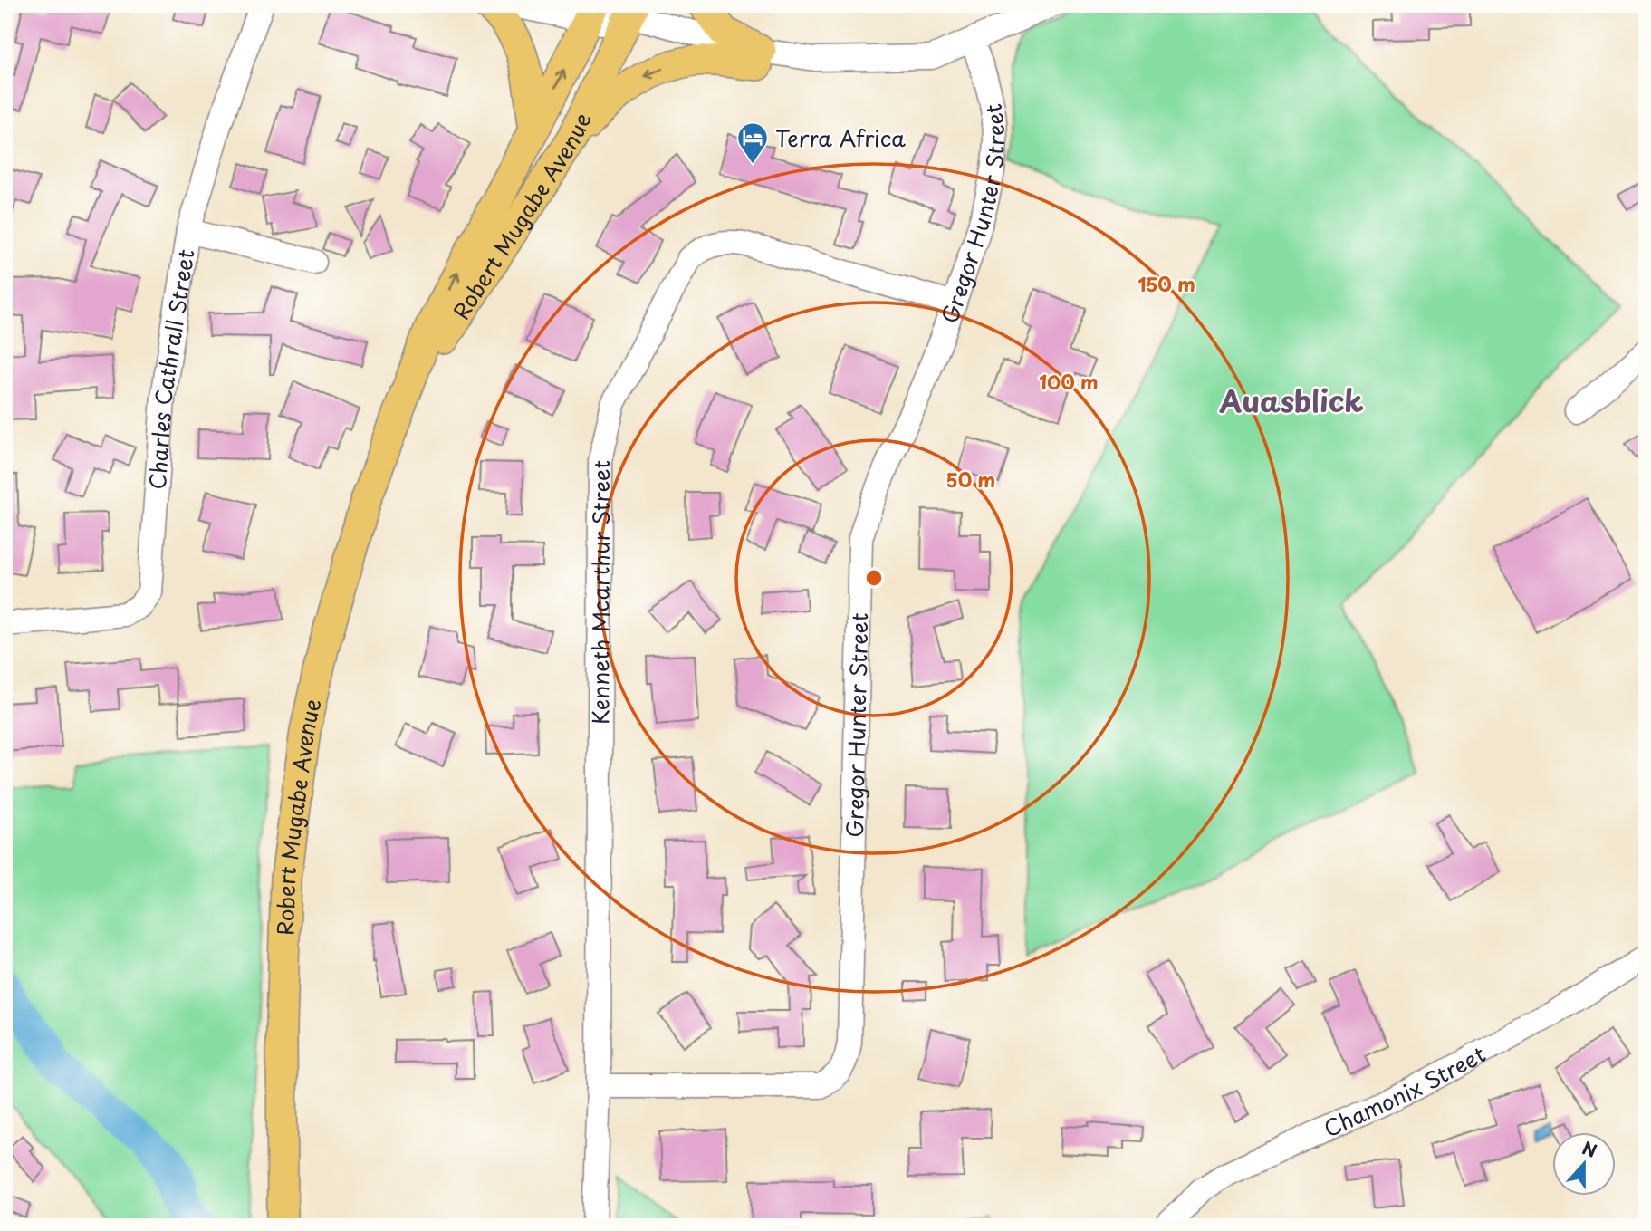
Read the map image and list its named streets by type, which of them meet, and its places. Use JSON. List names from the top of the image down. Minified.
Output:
{"streets":{"main road":["Robert Mugabe Avenue"],"street":["Gregor Hunter Street","Charles Cathrall Street","Kenneth Mcarthur Street","Chamonix Street"]},"crossings":[["Gregor Hunter Street","Kenneth Mcarthur Street"]],"districts":["Auasblick"],"places":{"hotel":["Terra Africa"]},"north":"top","rings":["150 m","100 m","50 m"]}
